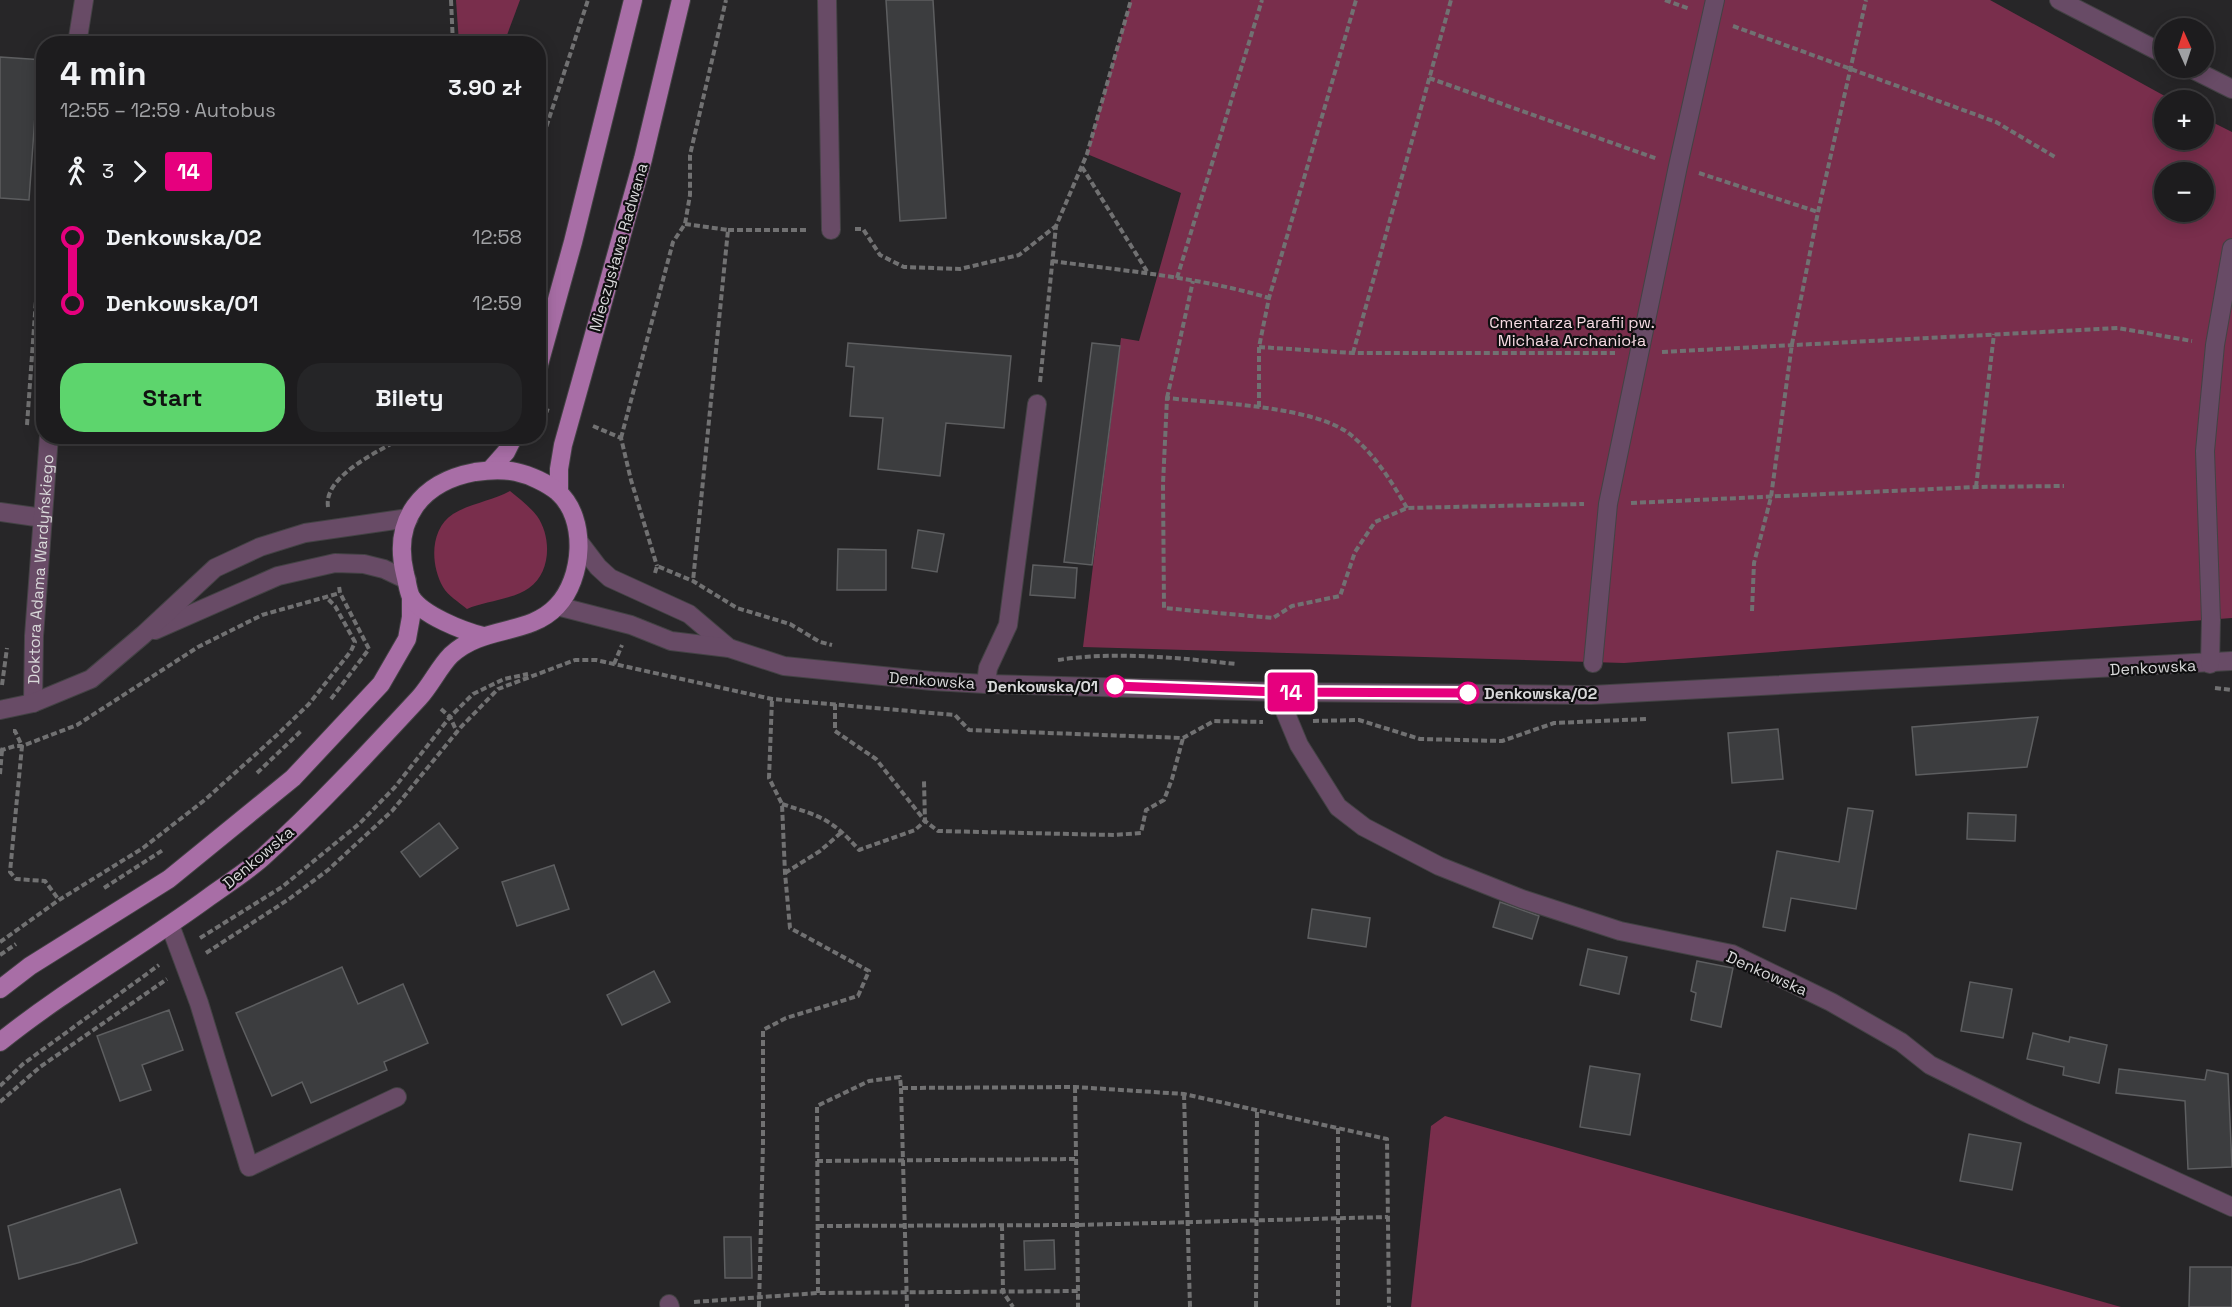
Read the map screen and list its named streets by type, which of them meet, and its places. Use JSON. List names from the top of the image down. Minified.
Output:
{"streets":{"main road":["Mieczysława Radwana","Denkowska"],"street":["Doktora Adama Wardyńskiego"]},"crossings":[["Mieczysława Radwana","Denkowska"]],"parks":["Cmentarza Parafii pw. Michała Archanioła"],"places":["Denkowska/01","Denkowska/02"],"lines":["bus line 14"],"north":"top","page":{"on_map":"14","map_buttons":["+","−"],"heading":["4 min","12:55 – 12:59 · Autobus","3.90 zł"],"legs":["3","14"],"list":[{"name":"Denkowska/02","value":"12:58"},{"name":"Denkowska/01","value":"12:59"}],"buttons":["Start","Bilety"]}}
